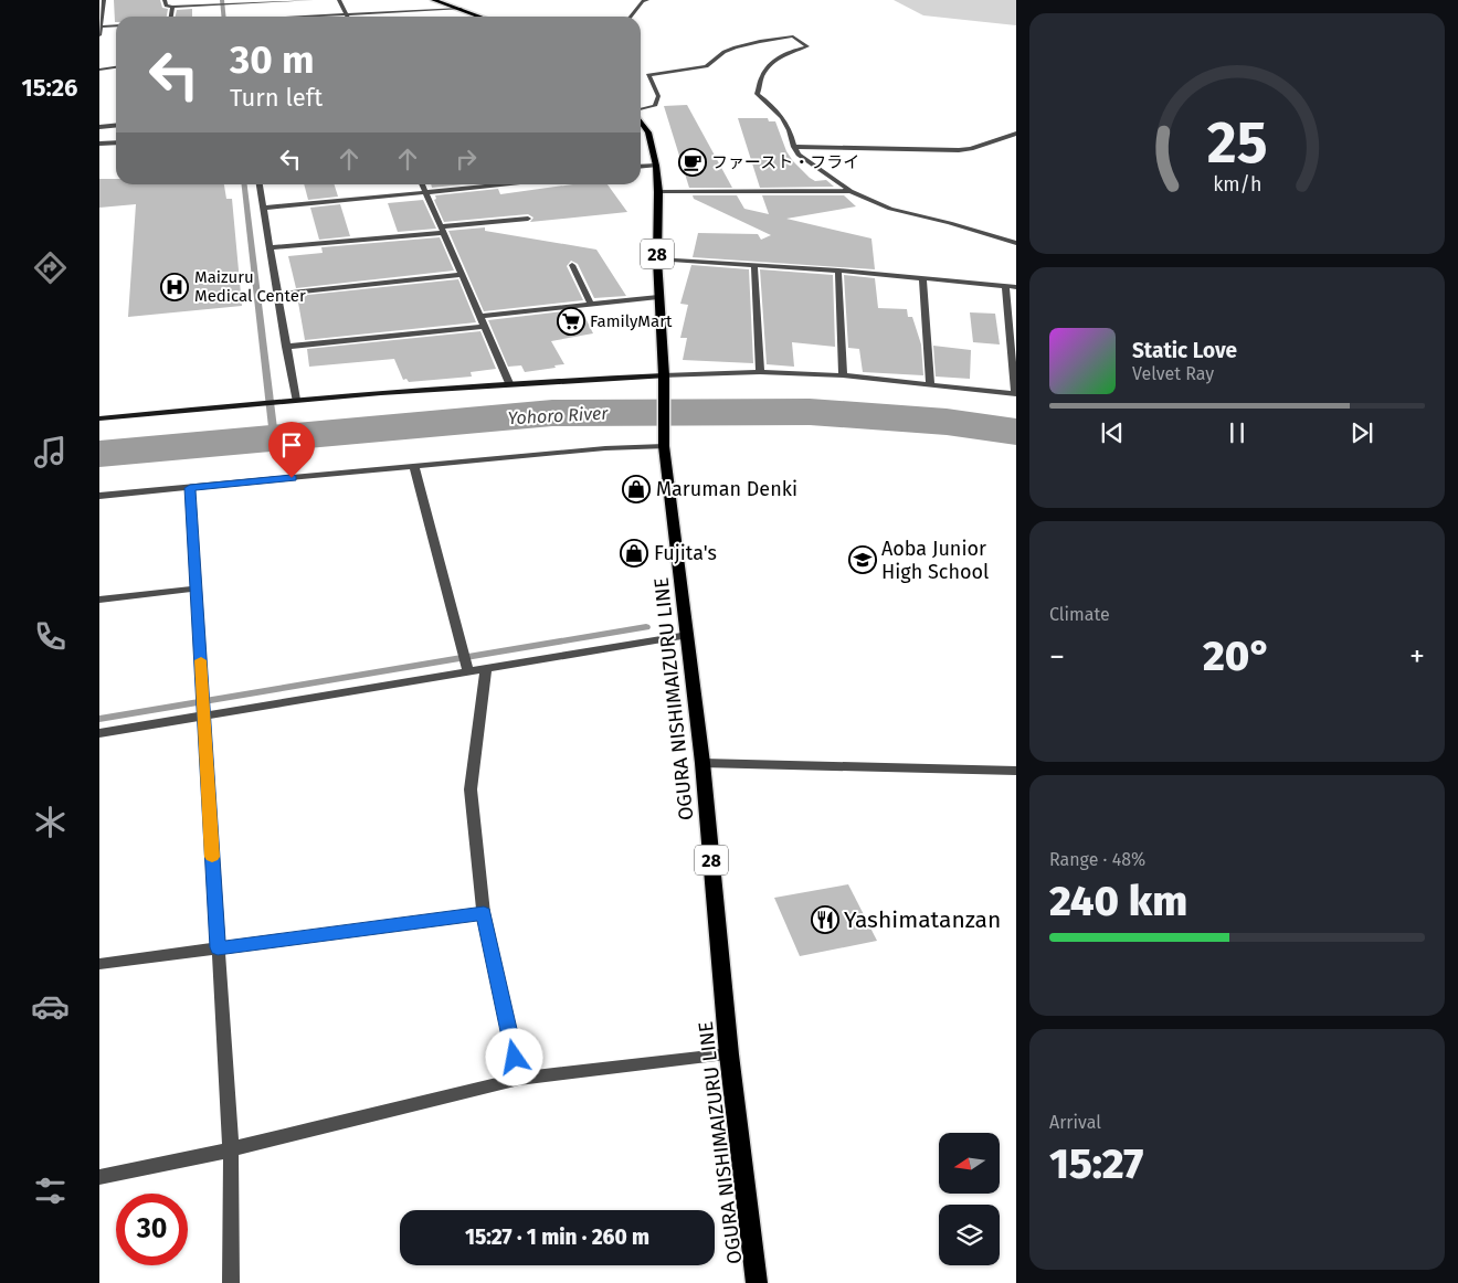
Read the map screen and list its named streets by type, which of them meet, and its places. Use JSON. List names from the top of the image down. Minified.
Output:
{"streets":{"main road":["28","OGURA NISHIMAIZURU LINE"]},"water":["Yohoro River"],"places":{"cafe":["ファースト・フライ"],"hospital":["Maizuru Medical Center"],"supermarket":["FamilyMart"],"shop":["Maruman Denki","Fujita's"],"school or university":["Aoba Junior High School"],"restaurant":["Yashimatanzan"]},"north":"left","page":{"tabs":"15:26","turn":["30 m","Turn left"],"song":["Static Love","Velvet Ray"],"tile":["Climate",["Range · 48%","240 km"],["Arrival","15:27"]],"heat":["−","20°","+"],"limit":"30","trip":"15:27 · 1 min · 260 m","gauge":["25","km/h"]}}
